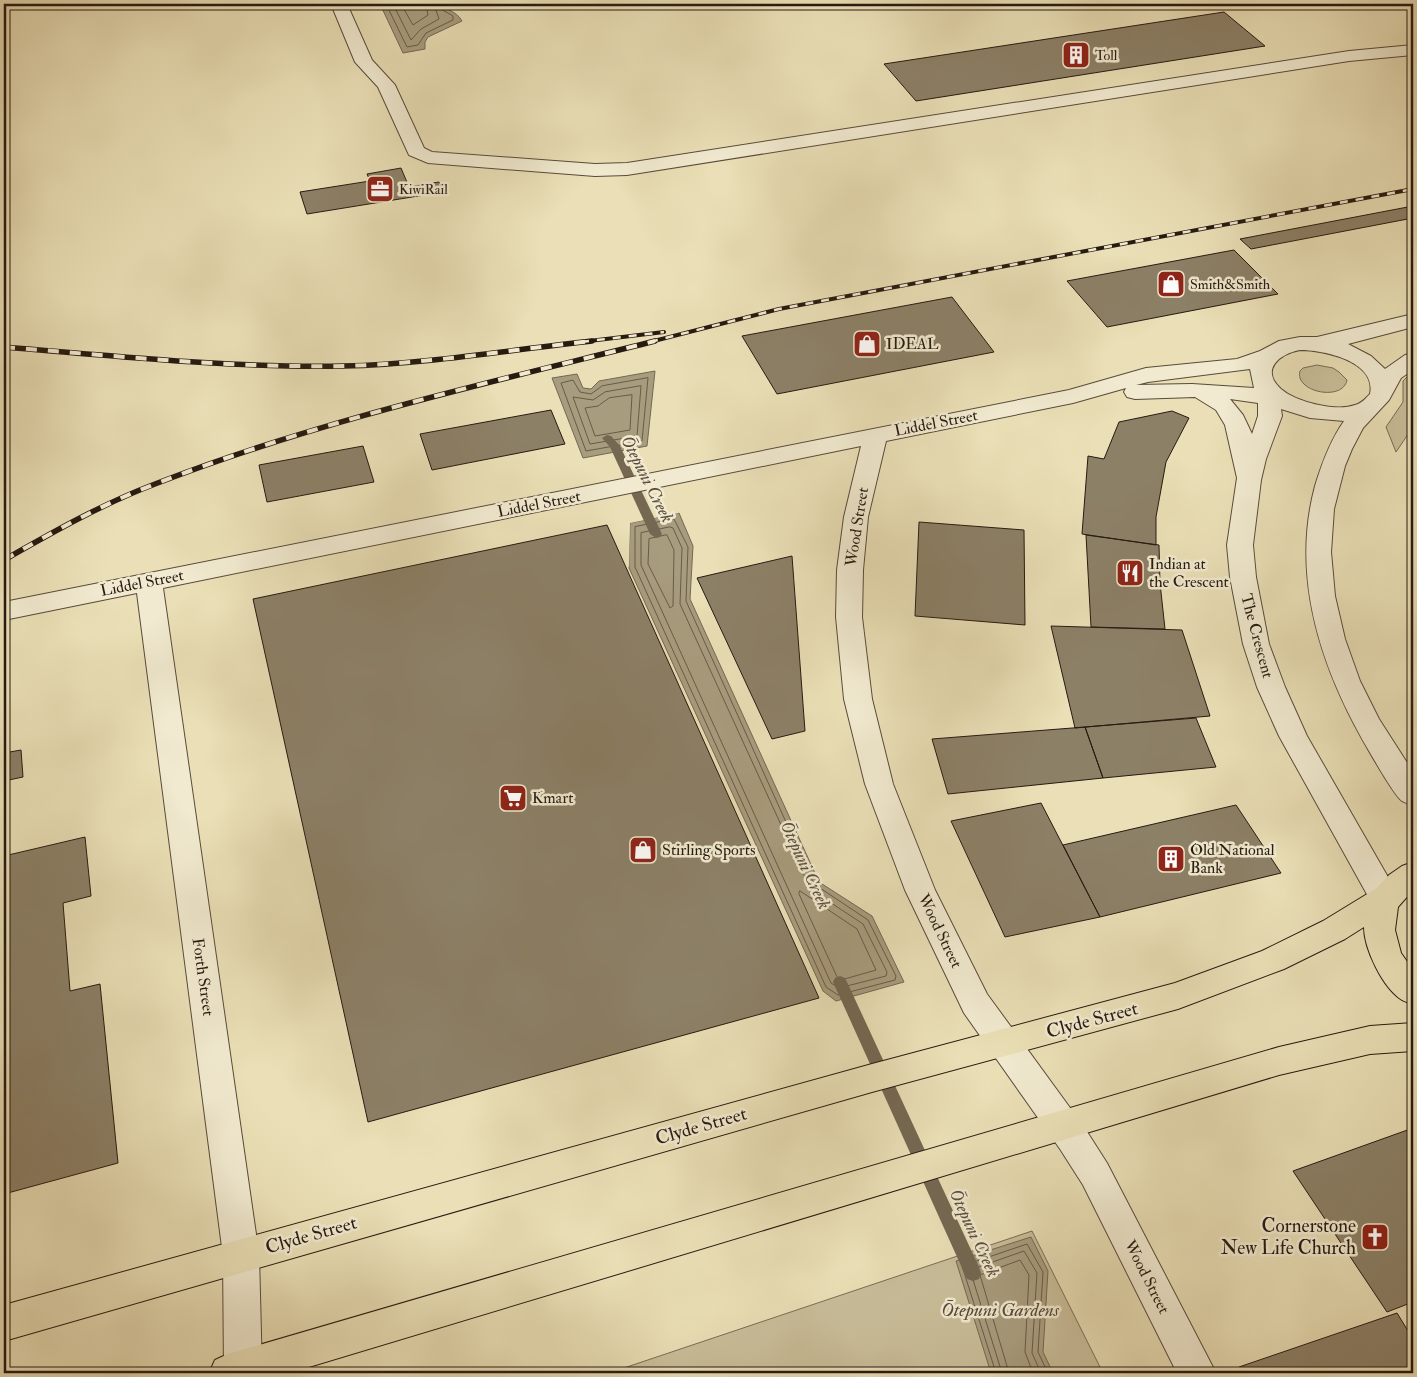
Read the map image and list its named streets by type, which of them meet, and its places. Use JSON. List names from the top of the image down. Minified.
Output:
{"streets":{"highway":["Clyde Street"],"street":["Liddel Street","Wood Street","The Crescent","Forth Street"]},"crossings":[["Liddel Street","Wood Street"],["Liddel Street","The Crescent"],["Liddel Street","Forth Street"],["Wood Street","Clyde Street"],["The Crescent","Clyde Street"],["Forth Street","Clyde Street"]],"water":["Ōtepuni Creek"],"parks":["Ōtepuni Gardens"],"places":{"building":["Toll","Old National Bank"],"office":["KiwiRail"],"shop":["Smith&Smith","IDEAL","Stirling Sports"],"restaurant":["Indian at the Crescent"],"supermarket":["Kmart"],"church":["Cornerstone New Life Church"]}}
